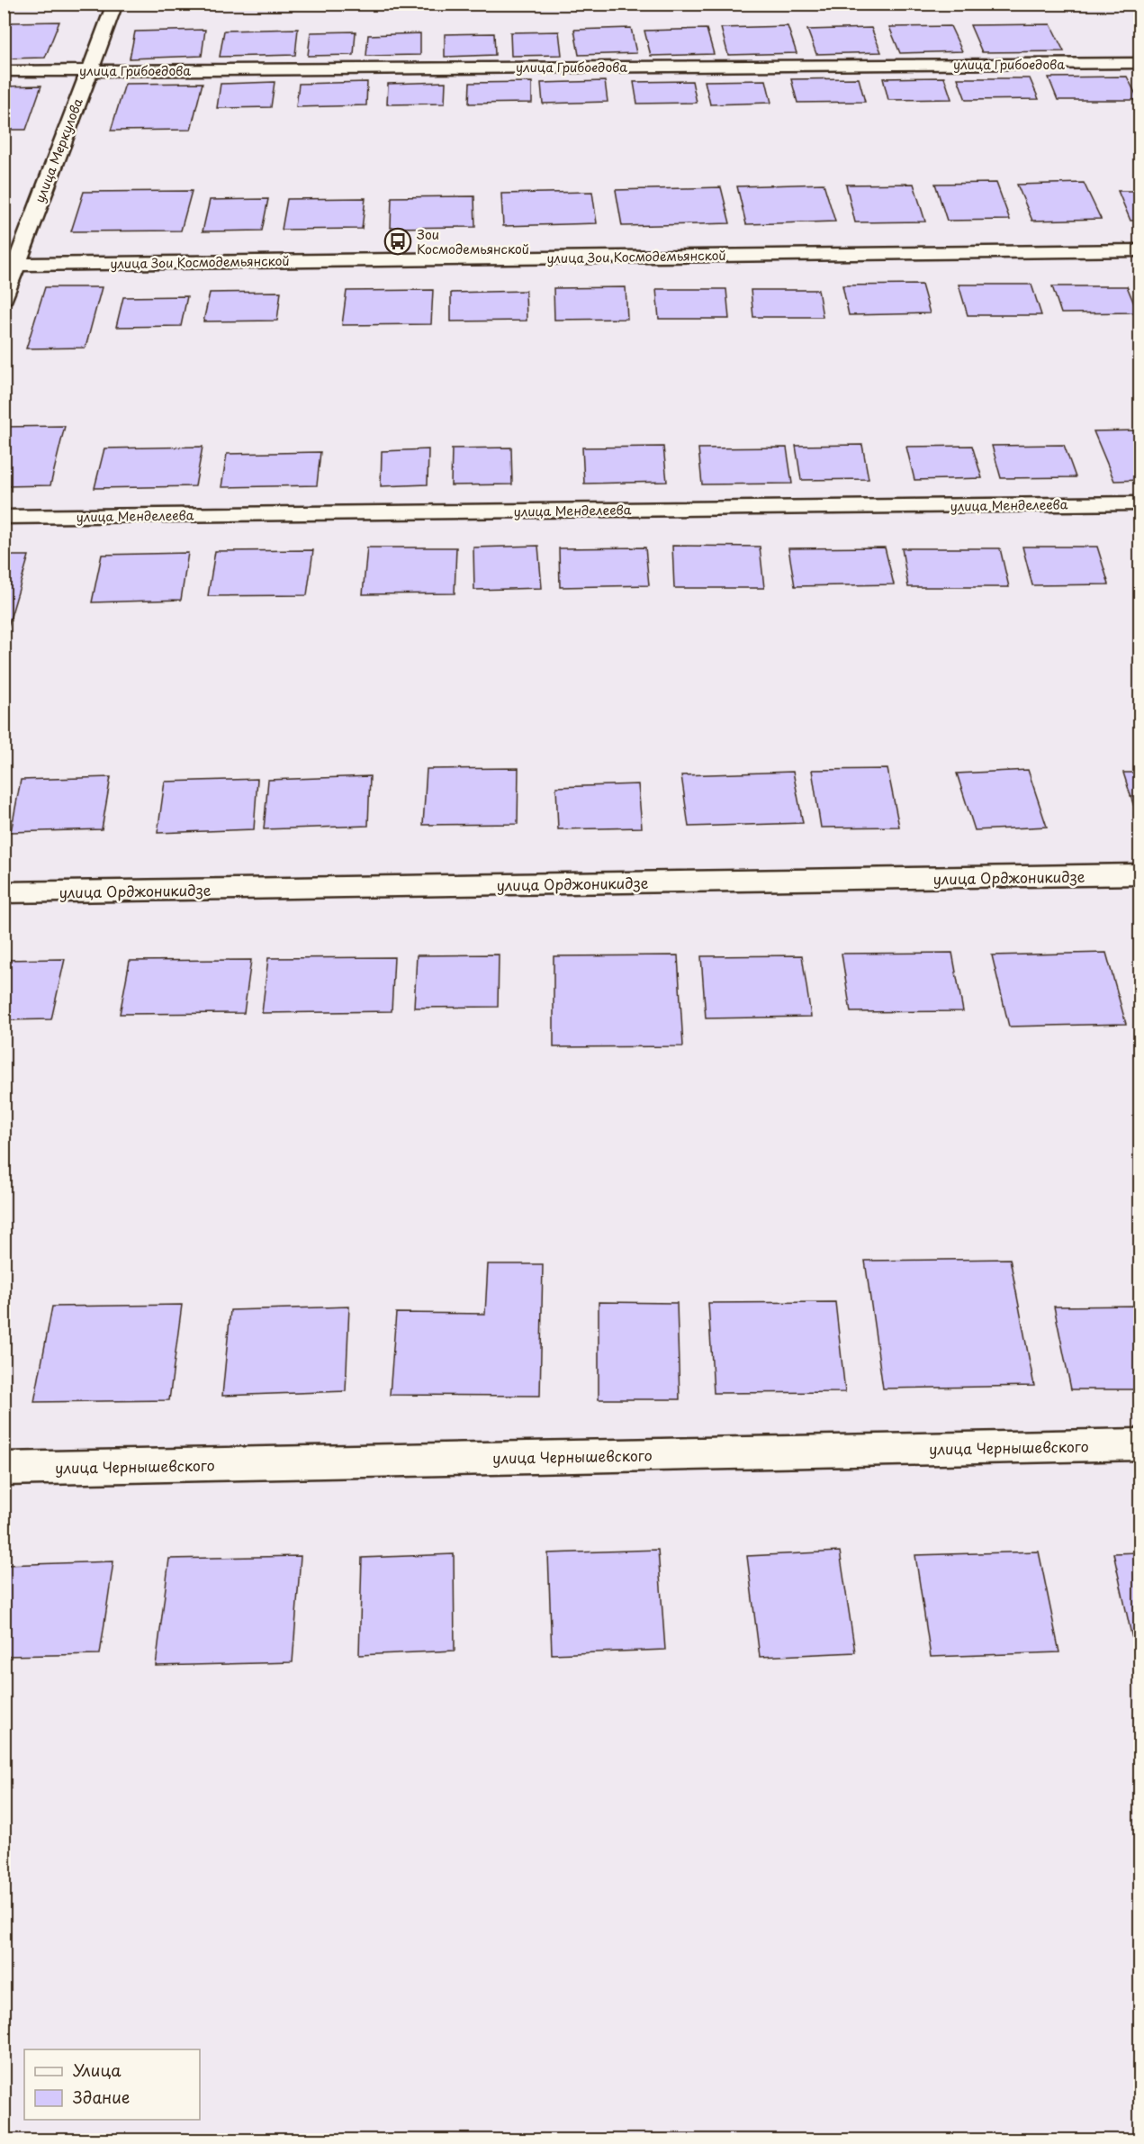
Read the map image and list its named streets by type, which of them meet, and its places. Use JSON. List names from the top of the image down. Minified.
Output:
{"streets":{"street":["улица Грибоедова","улица Меркулова","улица Зои Космодемьянской","улица Менделеева","улица Орджоникидзе","улица Чернышевского"]},"crossings":[["улица Грибоедова","улица Меркулова"],["улица Меркулова","улица Зои Космодемьянской"]],"places":{"bus stop":["Зои Космодемьянской"]},"legend":["Улица","Здание"]}
